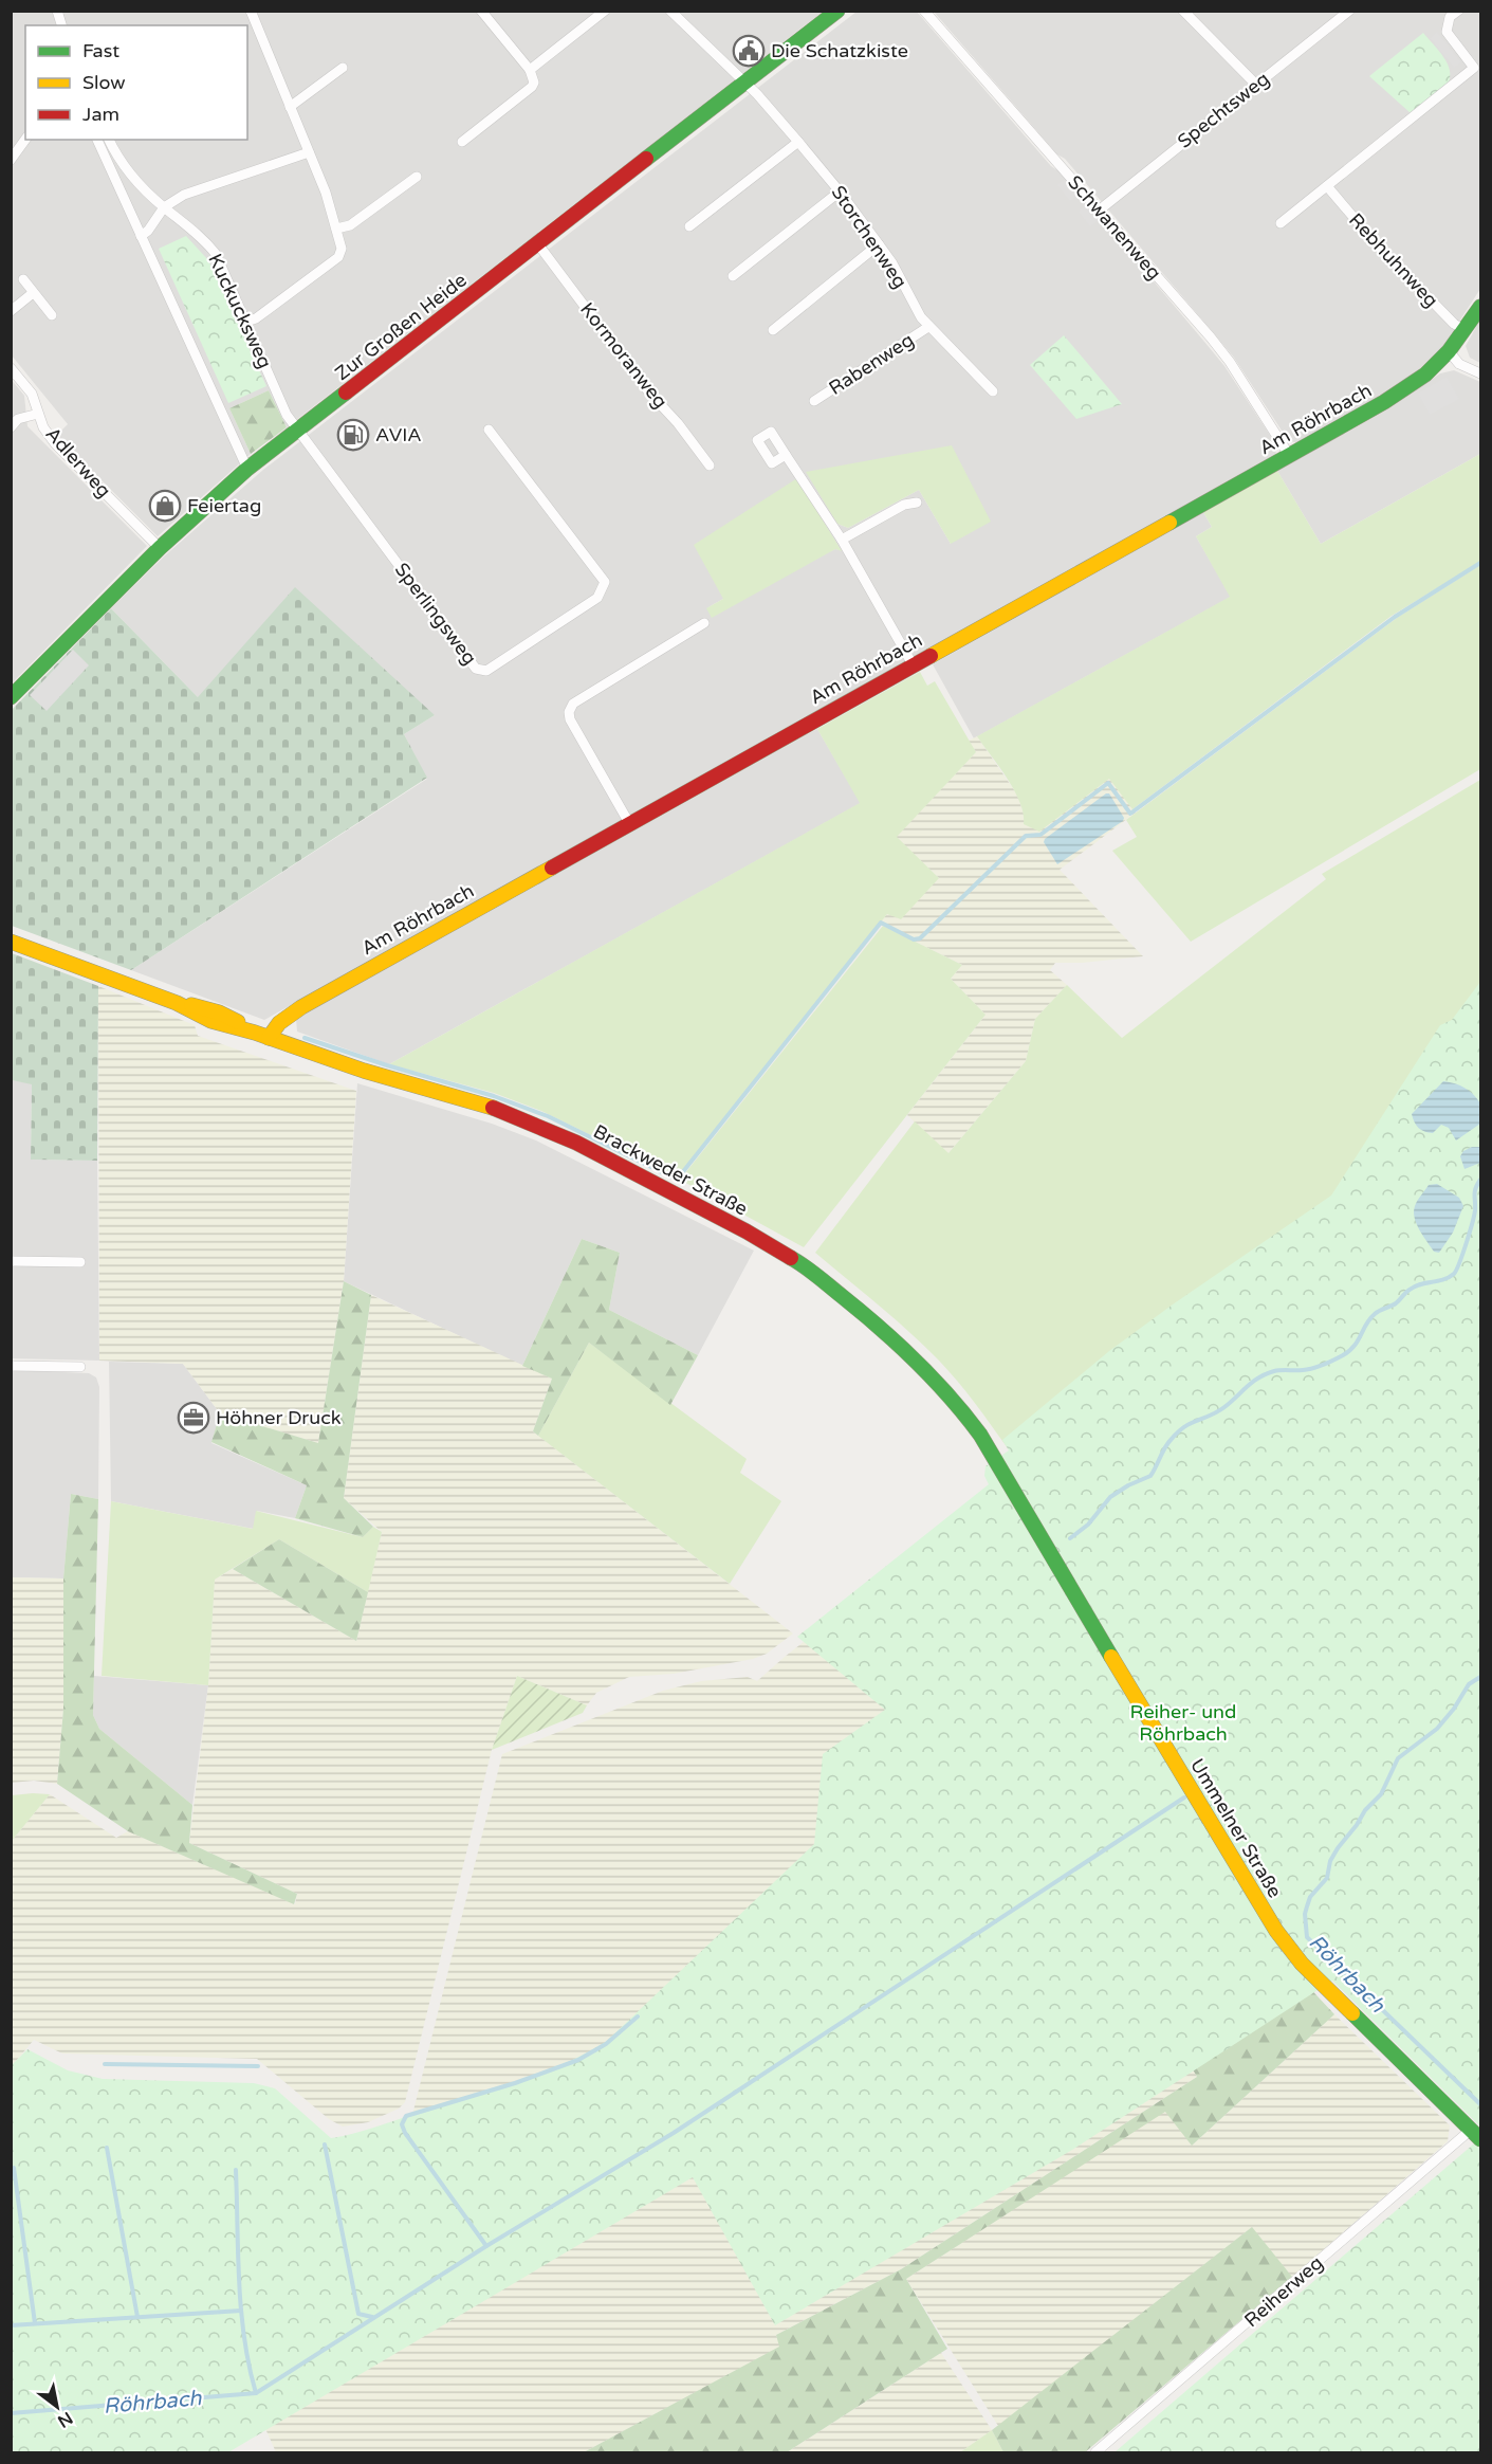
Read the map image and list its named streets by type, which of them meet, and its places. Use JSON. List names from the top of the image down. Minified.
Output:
{"streets":{"street":["Spechtsweg","Schwanenweg","Storchenweg","Rebhuhnweg","Kuckucksweg","Zur Großen Heide","Kormoranweg","Rabenweg","Am Röhrbach","Adlerweg","Sperlingsweg","Brackweder Straße","Ummelner Straße","Reiherweg"]},"crossings":[["Spechtsweg","Schwanenweg"],["Schwanenweg","Am Röhrbach"],["Storchenweg","Zur Großen Heide"],["Storchenweg","Rabenweg"],["Rebhuhnweg","Am Röhrbach"],["Kuckucksweg","Zur Großen Heide"],["Kuckucksweg","Sperlingsweg"],["Zur Großen Heide","Kormoranweg"],["Zur Großen Heide","Adlerweg"],["Zur Großen Heide","Sperlingsweg"],["Am Röhrbach","Brackweder Straße"],["Brackweder Straße","Ummelner Straße"],["Ummelner Straße","Reiherweg"]],"water":["Röhrbach"],"parks":["Reiher- und Röhrbach"],"places":{"public building":["Die Schatzkiste"],"fuel station":["AVIA"],"shop":["Feiertag"],"office":["Höhner Druck"]},"legend":["Fast","Slow","Jam"],"north":"bottom right"}
